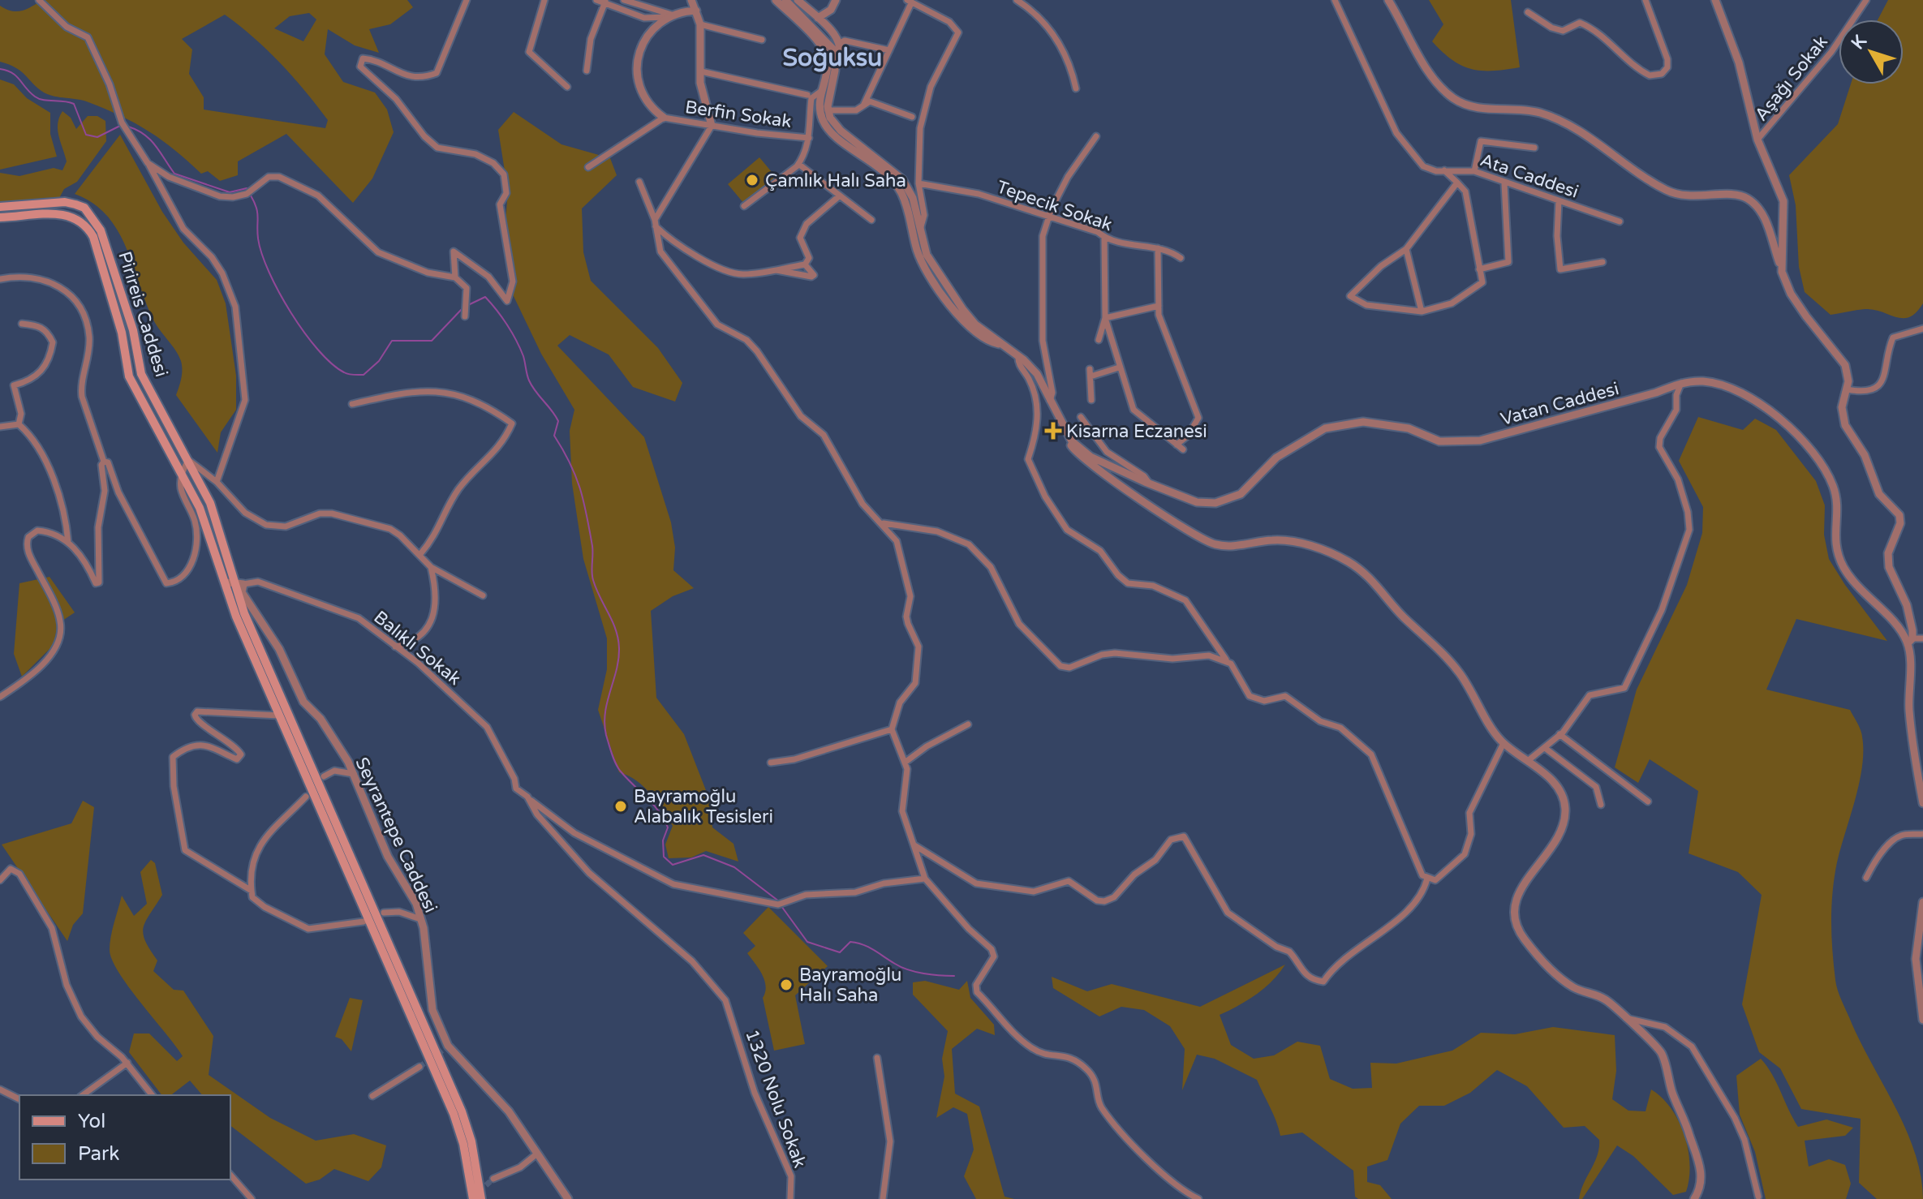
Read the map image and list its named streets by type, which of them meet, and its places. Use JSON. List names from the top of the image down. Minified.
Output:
{"streets":{"main road":["Pirireis Caddesi"],"street":["Aşağı Sokak","Berfin Sokak","Ata Caddesi","Tepecik Sokak","Vatan Caddesi","Balıklı Sokak","Seyrantepe Caddesi","1320 Nolu Sokak"]},"crossings":[["Aşağı Sokak","Vatan Caddesi"],["Balıklı Sokak","Seyrantepe Caddesi"],["Balıklı Sokak","1320 Nolu Sokak"]],"districts":["Soğuksu"],"places":{"other":["Çamlık Halı Saha","Bayramoğlu Alabalık Tesisleri","Bayramoğlu Halı Saha"],"health":["Kisarna Eczanesi"]},"legend":["Yol","Park"],"north":"top left"}
